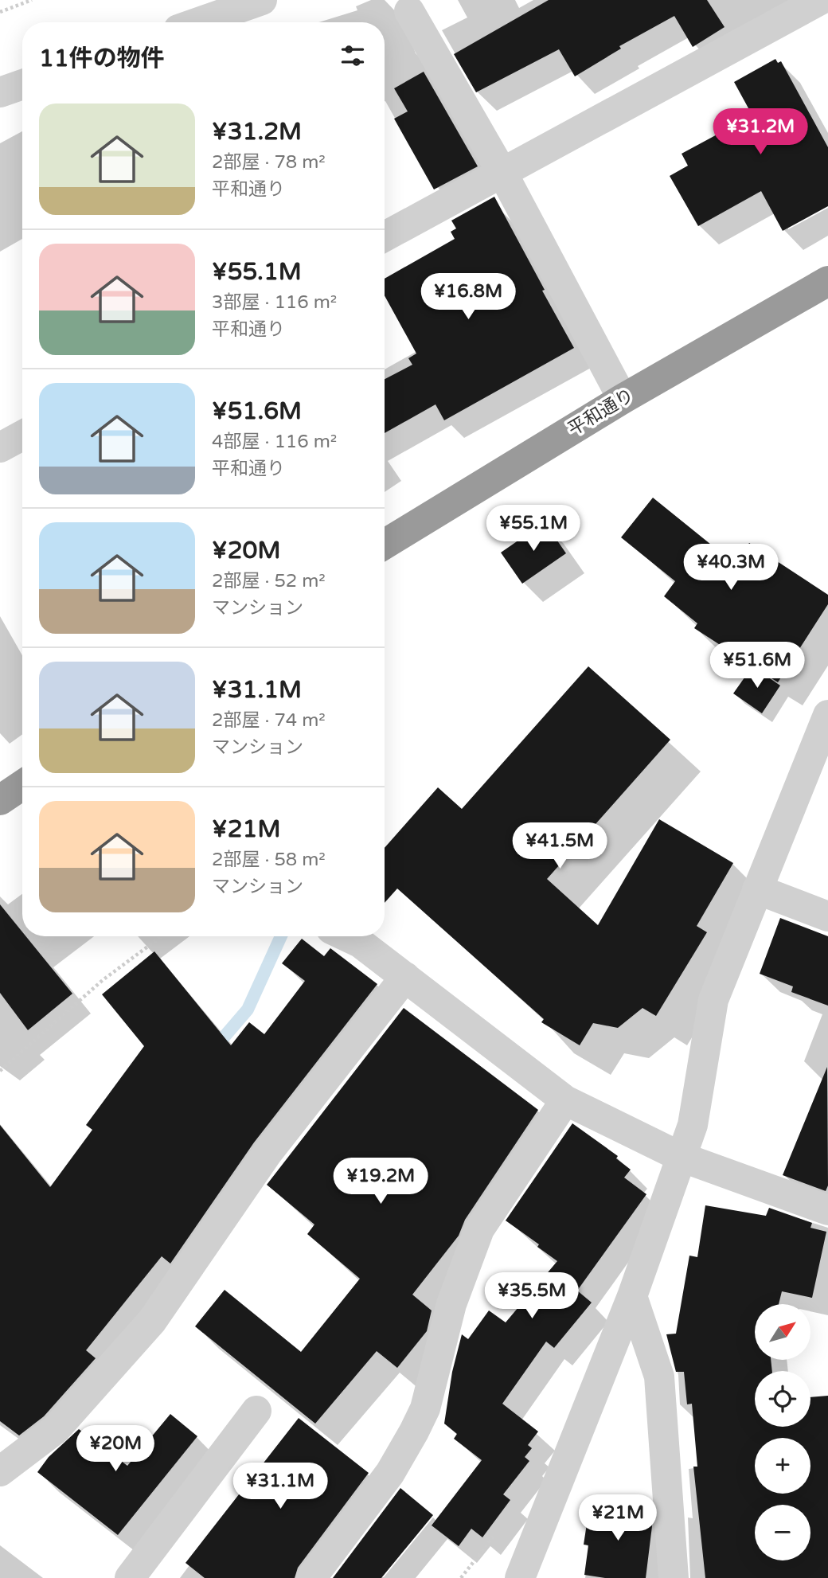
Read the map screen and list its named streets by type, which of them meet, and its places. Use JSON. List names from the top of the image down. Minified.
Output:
{"streets":{"highway":["平和通り"]},"north":"top right","page":{"heading":"11件の物件","list":[{"name":"¥31.2M","note":"2部屋 · 78 m² · 平和通り"},{"name":"¥55.1M","note":"3部屋 · 116 m² · 平和通り"},{"name":"¥51.6M","note":"4部屋 · 116 m² · 平和通り"},{"name":"¥20M","note":"2部屋 · 52 m² · マンション"},{"name":"¥31.1M","note":"2部屋 · 74 m² · マンション"},{"name":"¥21M","note":"2部屋 · 58 m² · マンション"}],"price":["¥31.2M","¥16.8M","¥55.1M","¥40.3M","¥51.6M","¥41.5M","¥19.2M","¥35.5M","¥20M","¥31.1M","¥21M"],"map_buttons":["+","−"]}}
